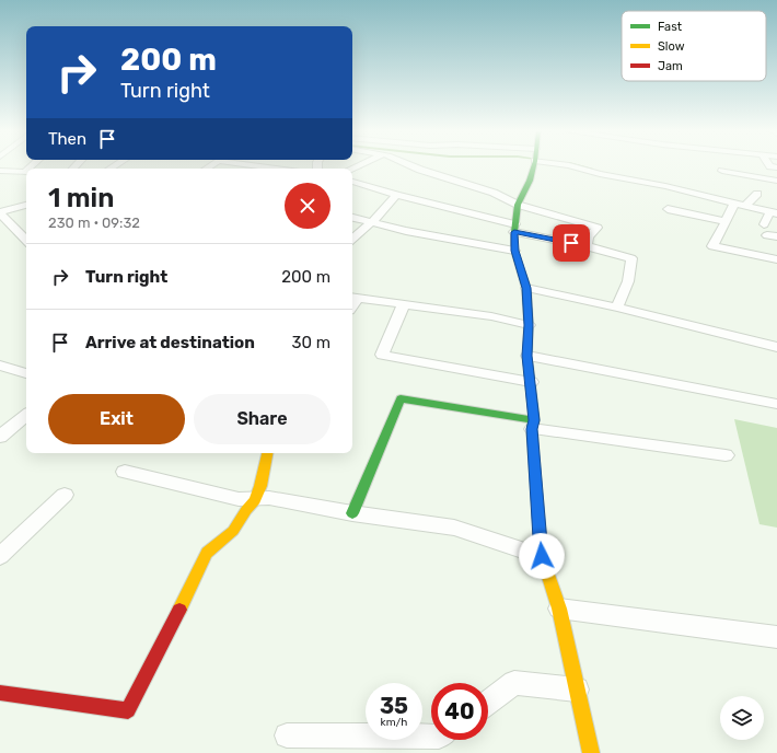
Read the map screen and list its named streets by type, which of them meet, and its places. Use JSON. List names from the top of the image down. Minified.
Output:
{"legend":["Fast","Slow","Jam"],"page":{"turn":["200 m","Turn right"],"then":"Then","heading":["1 min","230 m · 09:32"],"list":[{"name":"Turn right","value":"200 m"},{"name":"Arrive at destination","value":"30 m"}],"buttons":["Exit","Share"],"speed":"35 km/h","limit":"40"}}
